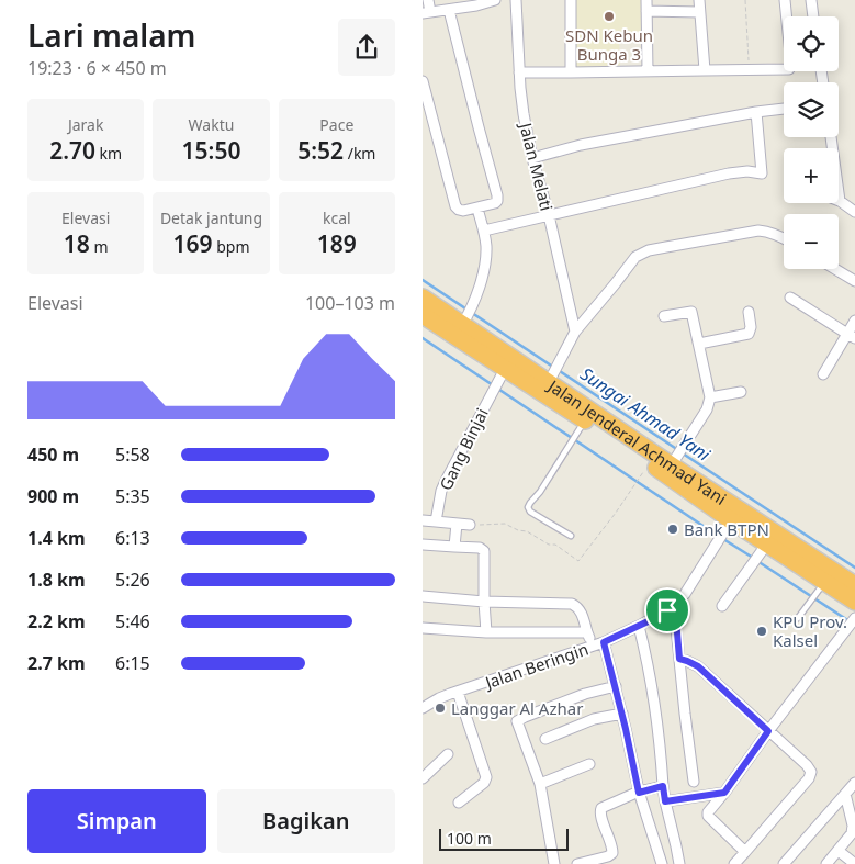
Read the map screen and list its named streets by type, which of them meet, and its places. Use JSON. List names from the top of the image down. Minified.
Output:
{"streets":{"highway":["Jalan Jenderal Achmad Yani"],"street":["Jalan Melati","Gang Binjai","Jalan Beringin"]},"crossings":[["Jalan Jenderal Achmad Yani","Gang Binjai"],["Jalan Jenderal Achmad Yani","Jalan Beringin"]],"water":["Sungai Ahmad Yani"],"places":["SDN Kebun Bunga 3","Bank BTPN","KPU Prov. Kalsel","Langgar Al Azhar"],"scale_bar":"100 m","page":{"heading":["Lari malam","19:23 · 6 × 450 m"],"map_buttons":["+","−"],"stats":[["Jarak","2.70 km"],["Waktu","15:50"],["Pace","5:52 /km"],["Elevasi","18 m"],["Detak jantung","169 bpm"],["kcal","189"]],"chart":["Elevasi","100–103 m"],"list":[{"name":"450 m","note":"5:58"},{"name":"900 m","note":"5:35"},{"name":"1.4 km","note":"6:13"},{"name":"1.8 km","note":"5:26"},{"name":"2.2 km","note":"5:46"},{"name":"2.7 km","note":"6:15"}],"buttons":["Simpan","Bagikan"],"scale":"100 m"}}
